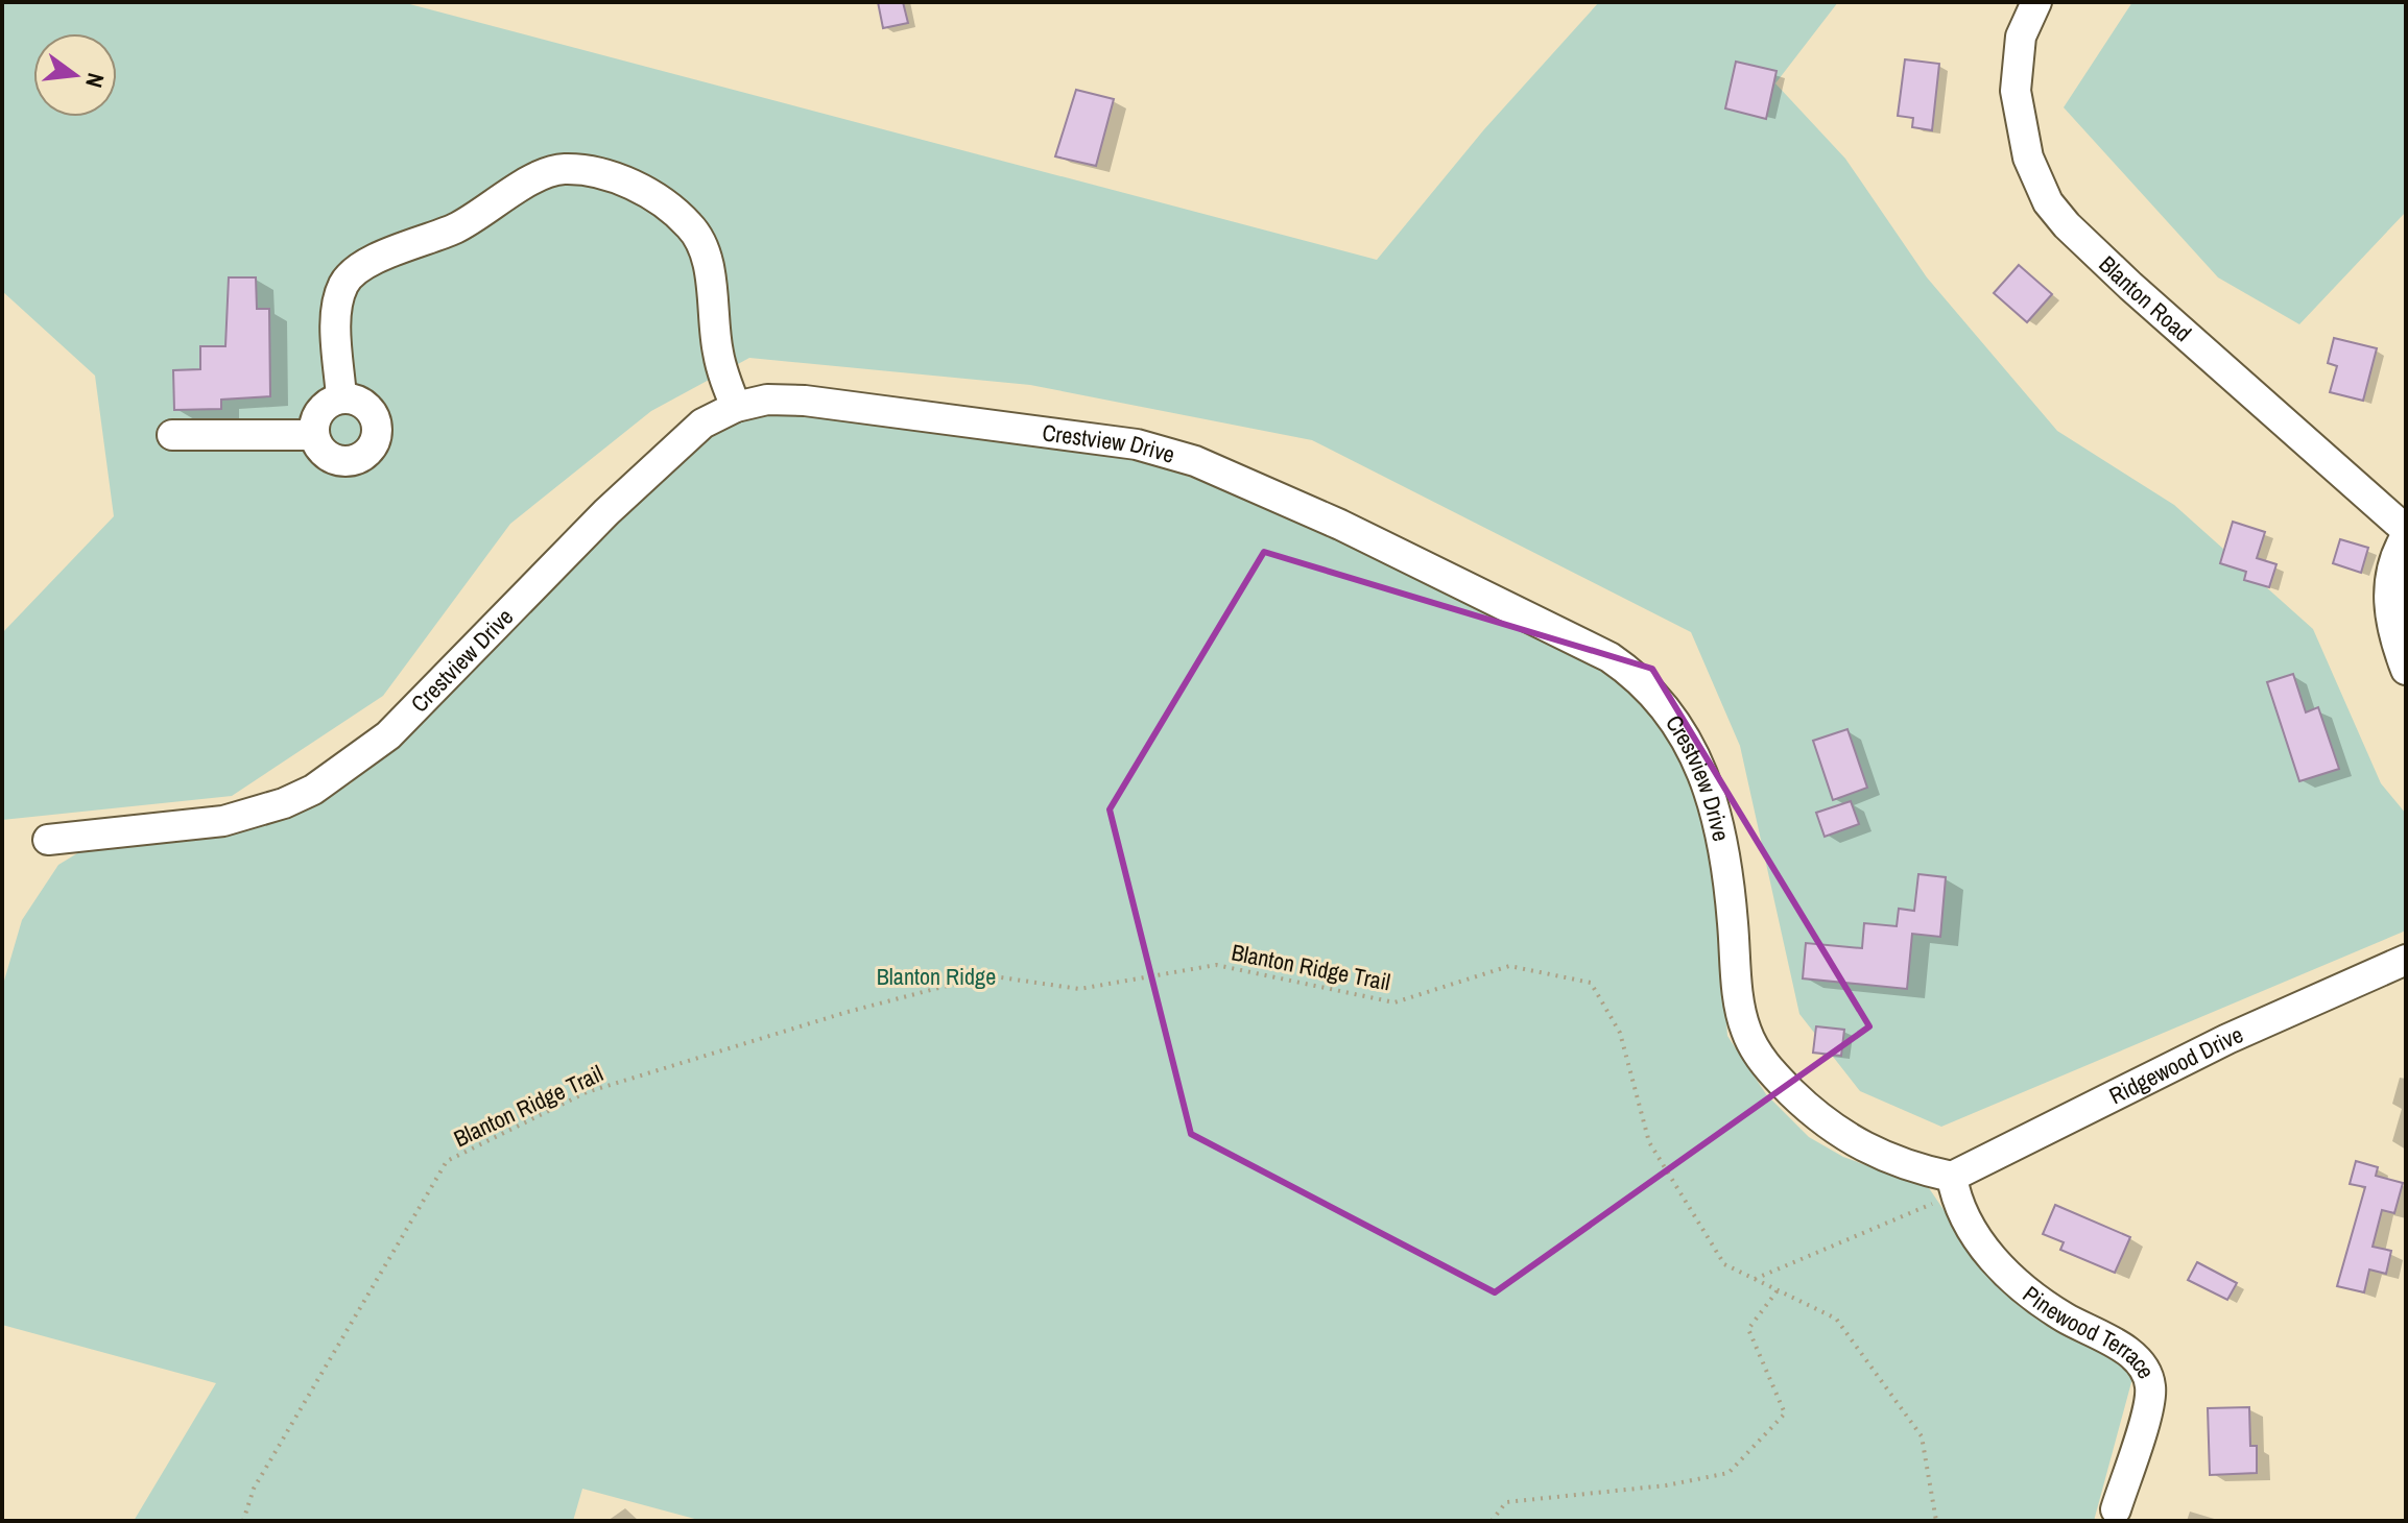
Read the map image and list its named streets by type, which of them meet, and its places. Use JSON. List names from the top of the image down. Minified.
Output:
{"streets":{"street":["Blanton Road","Crestview Drive","Ridgewood Drive","Pinewood Terrace"],"path":["Blanton Ridge Trail"]},"crossings":[["Crestview Drive","Ridgewood Drive"],["Crestview Drive","Pinewood Terrace"],["Ridgewood Drive","Pinewood Terrace"]],"parks":["Blanton Ridge"],"north":"right"}
